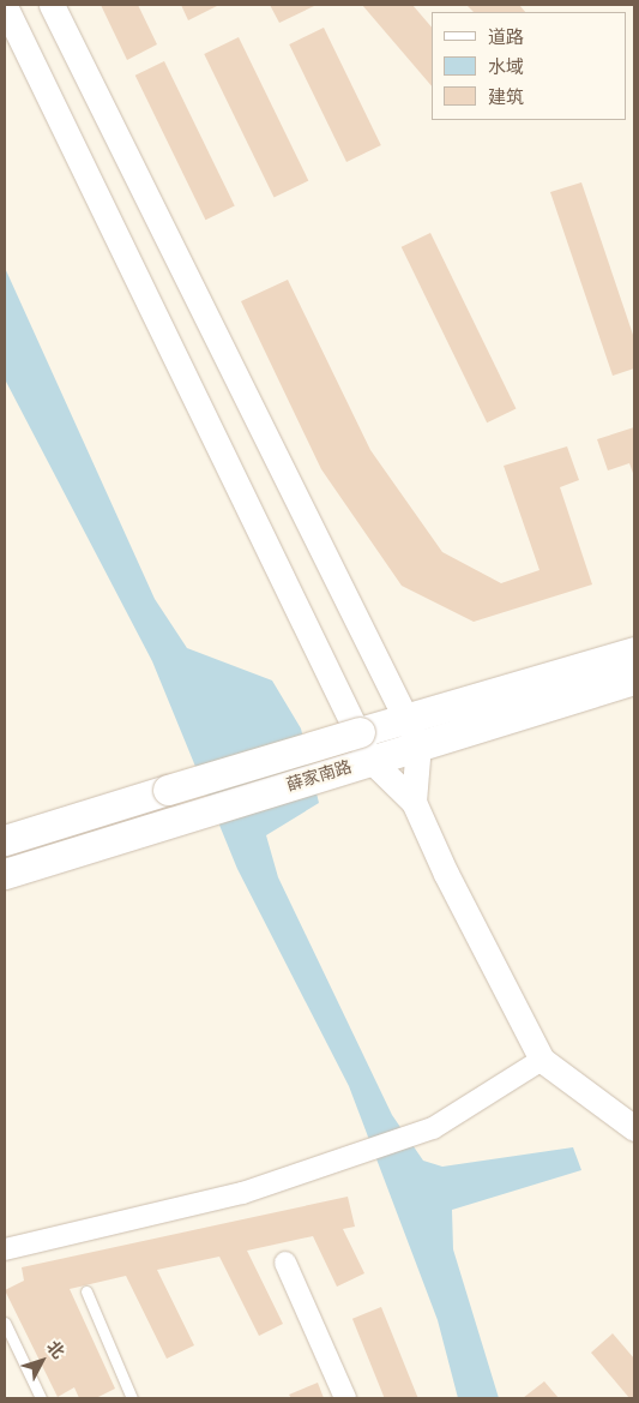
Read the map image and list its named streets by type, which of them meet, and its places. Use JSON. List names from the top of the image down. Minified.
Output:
{"streets":{"main road":["薛家南路"]},"legend":["道路","水域","建筑"],"north":"top right"}
